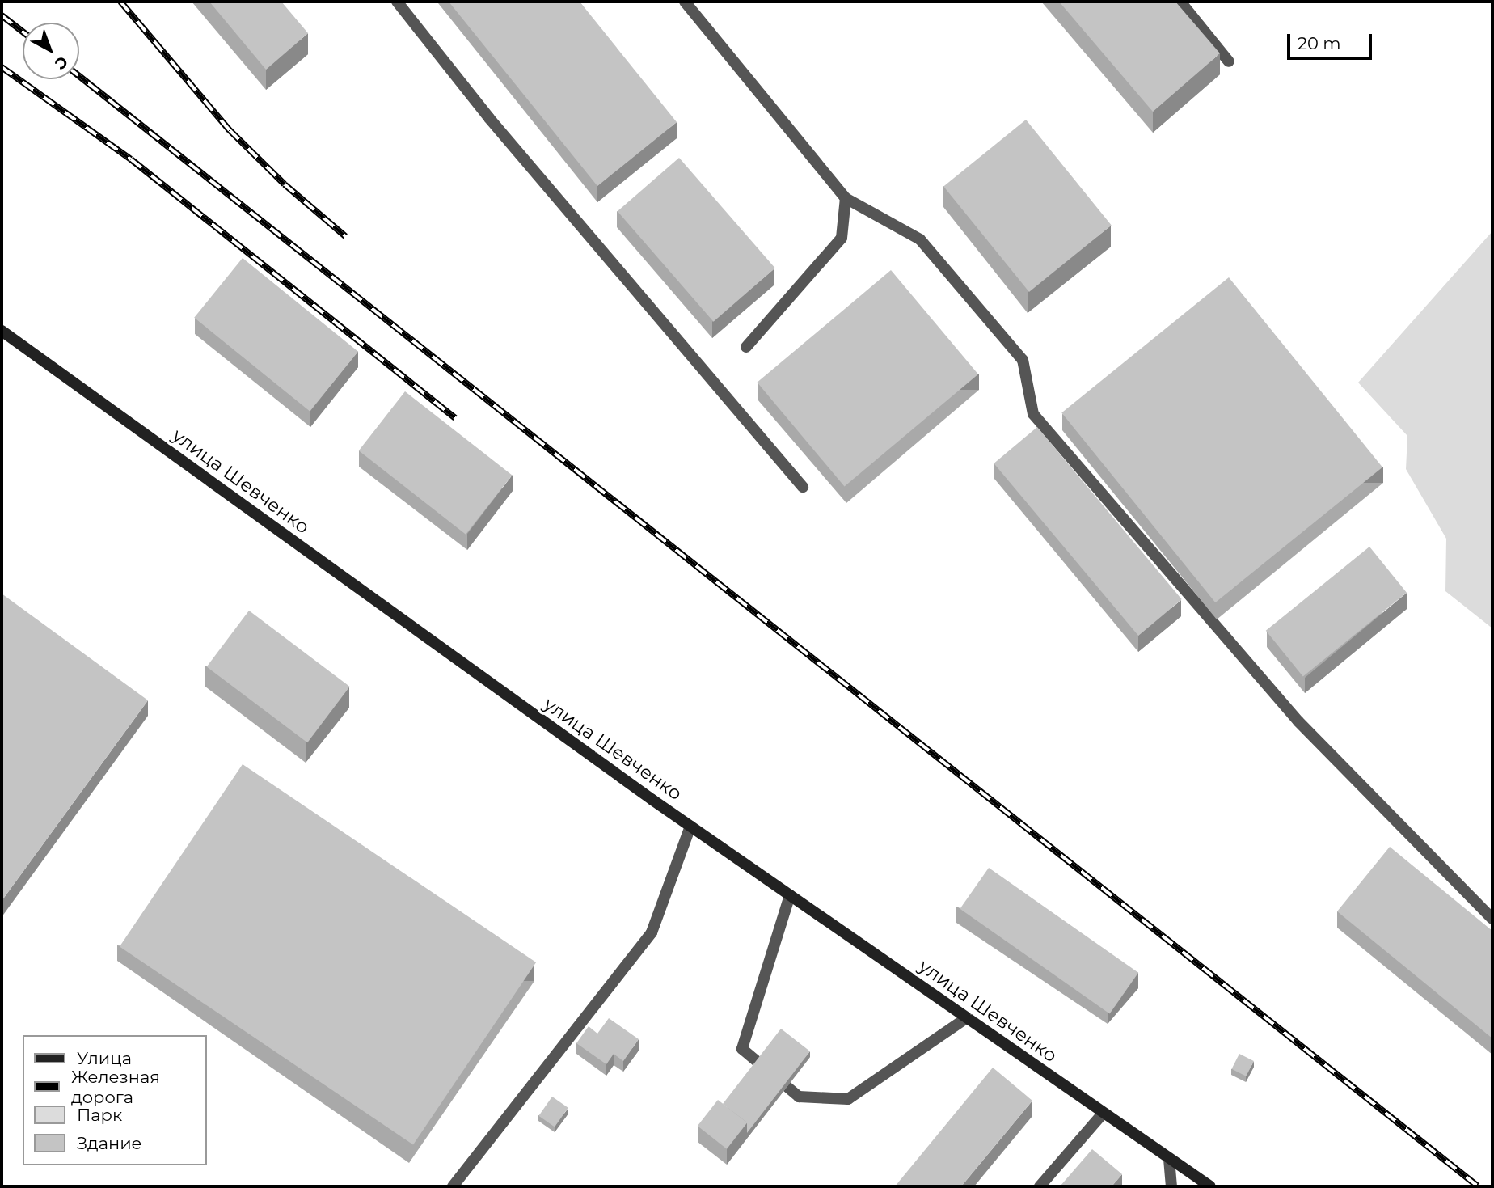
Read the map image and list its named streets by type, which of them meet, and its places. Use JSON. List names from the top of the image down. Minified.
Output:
{"streets":{"street":["улица Шевченко"]},"legend":["Улица","Железная дорога","Парк","Здание"],"scale_bar":"20 m","north":"bottom right"}
